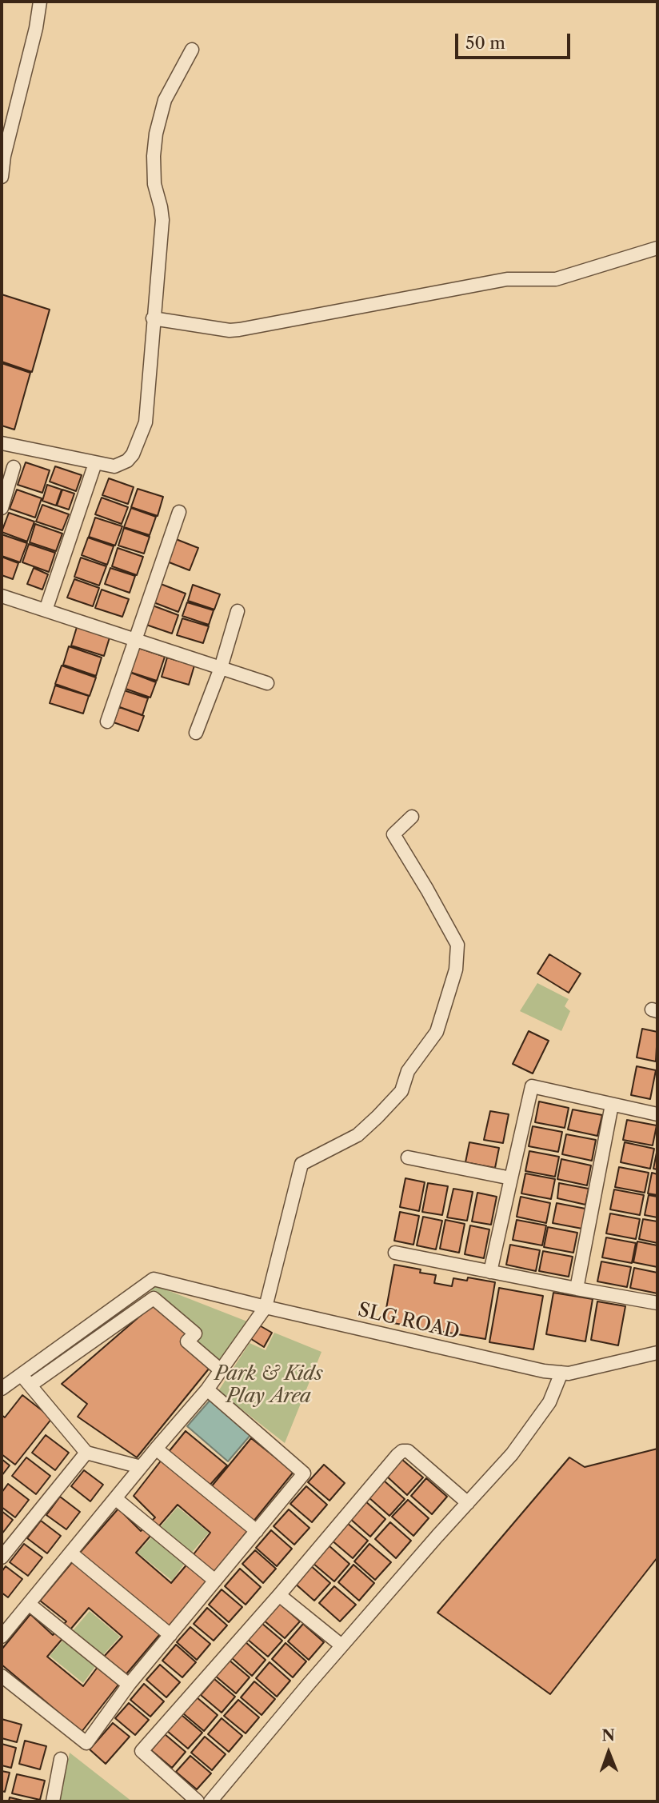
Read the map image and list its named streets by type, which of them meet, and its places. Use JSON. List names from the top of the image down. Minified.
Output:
{"streets":{"street":["SLG ROAD"]},"parks":["Park & Kids Play Area"],"scale_bar":"50 m","north":"top"}
